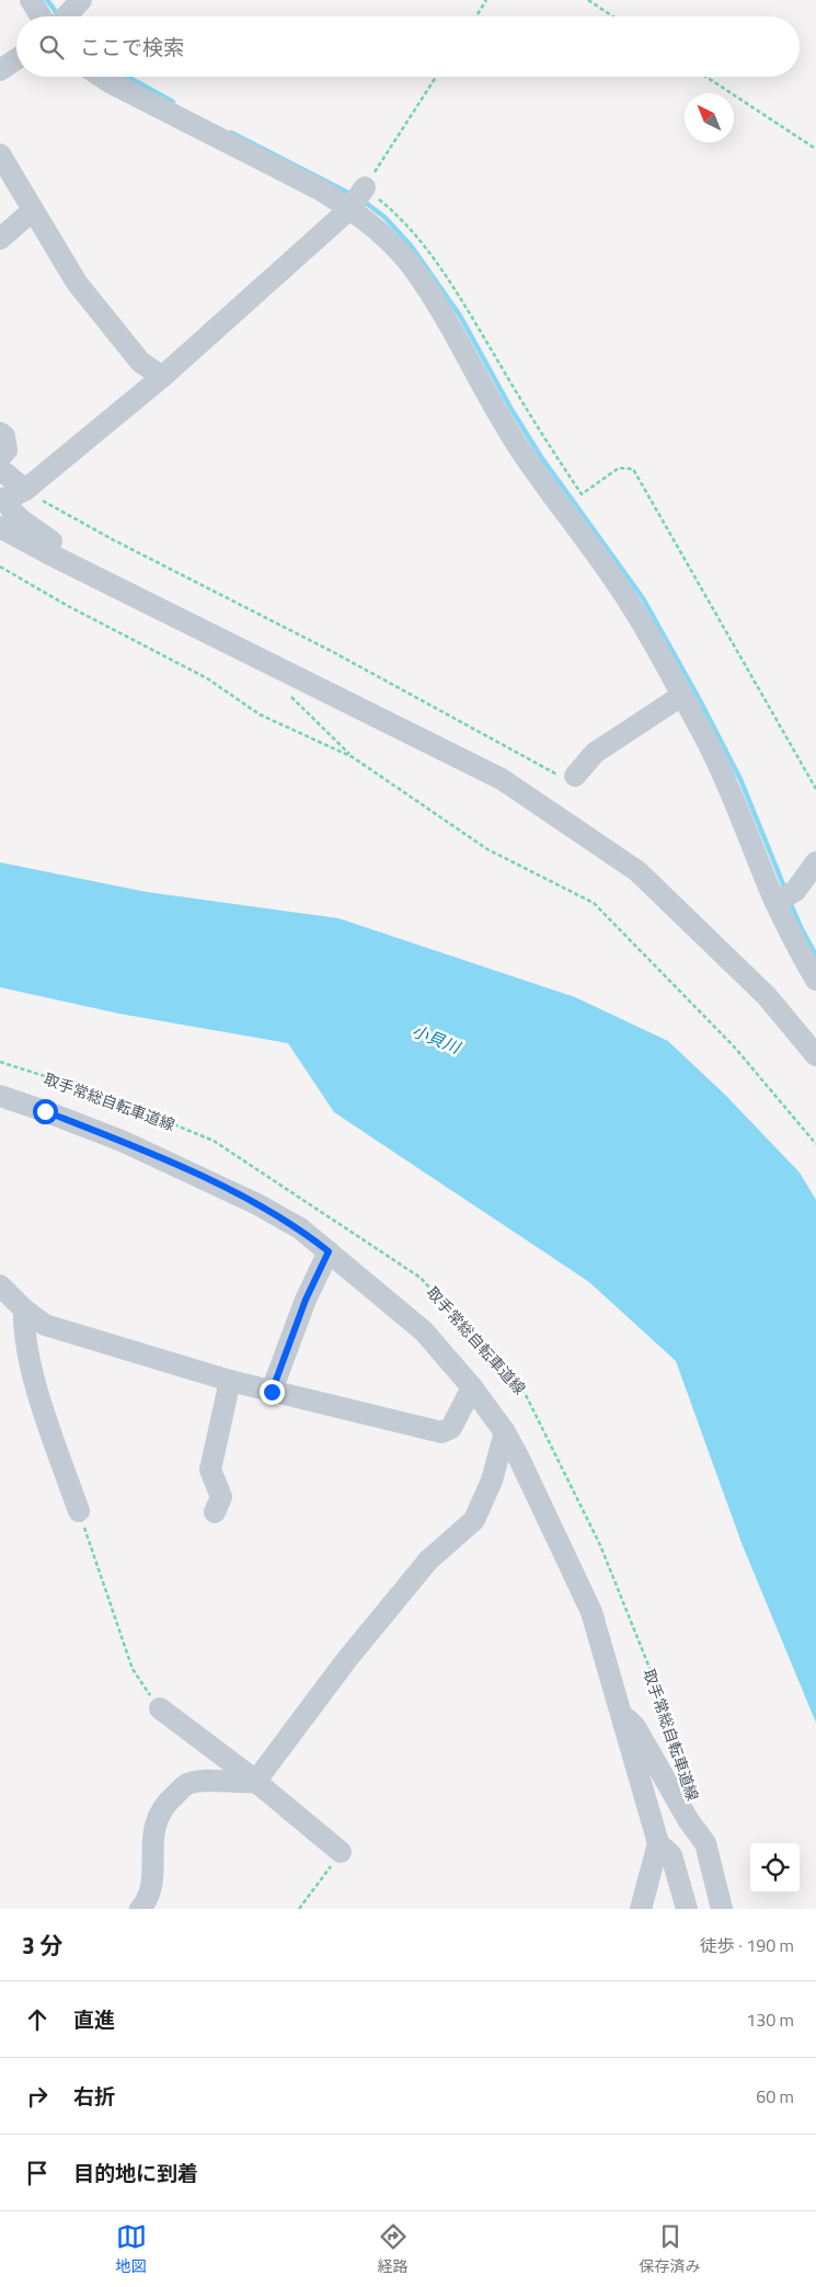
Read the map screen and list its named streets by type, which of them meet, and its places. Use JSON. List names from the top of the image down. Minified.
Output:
{"streets":{"path":["取手常総自転車道線"]},"water":["小貝川"],"north":"top left","page":{"search":"ここで検索","heading":["3 分","徒歩 · 190 m"],"list":[["直進","130 m"],["右折","60 m"],"目的地に到着"],"nav":["地図","経路","保存済み"]}}
